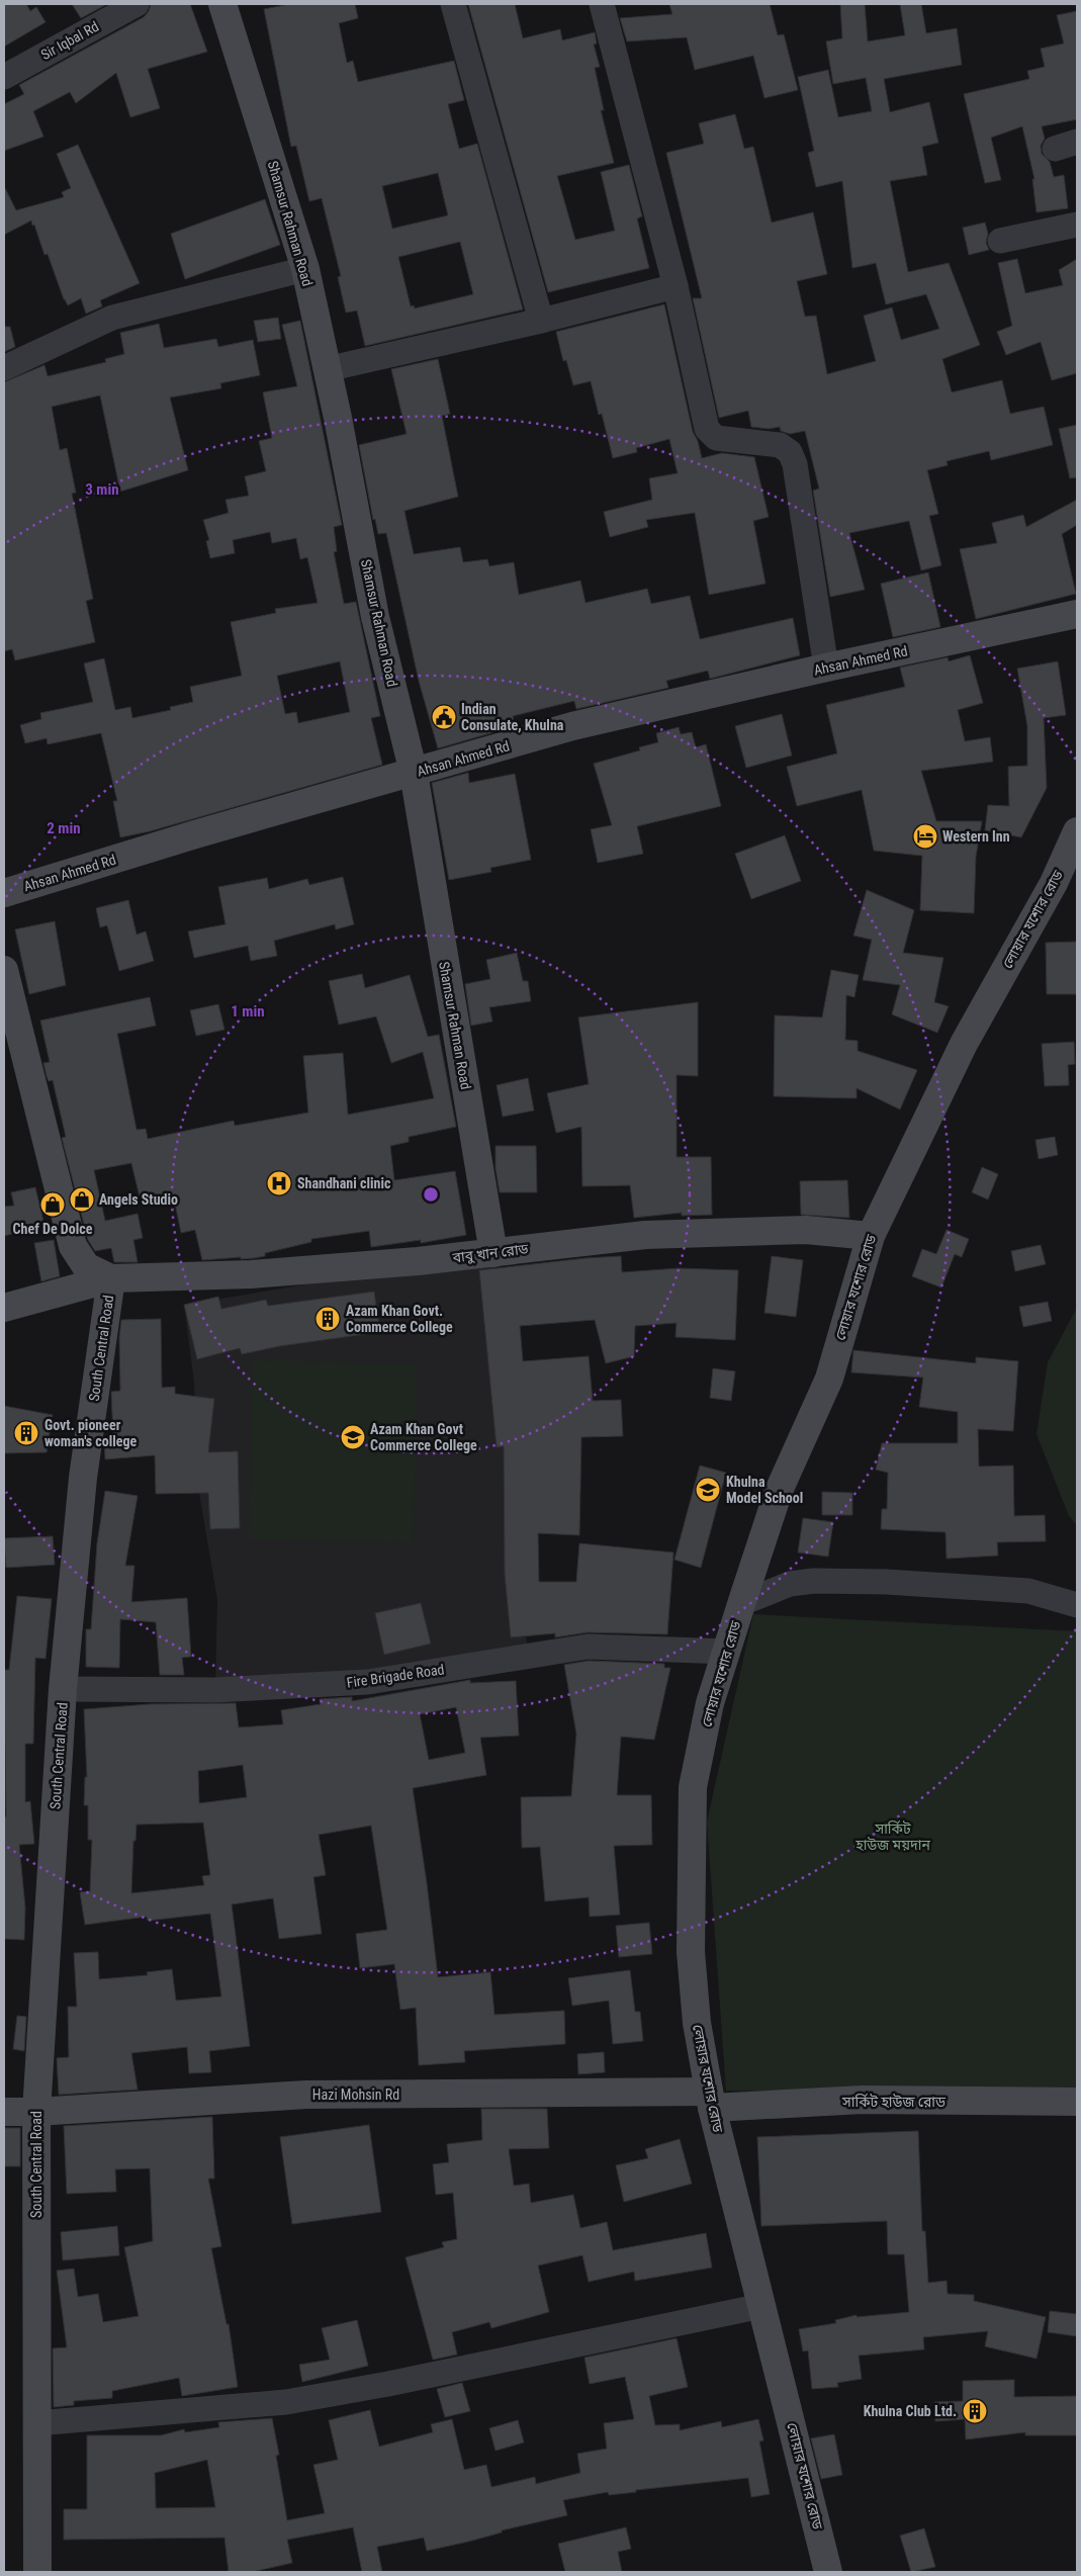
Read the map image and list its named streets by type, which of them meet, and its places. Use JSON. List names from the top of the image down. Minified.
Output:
{"streets":{"street":["Sir Iqbal Rd","Shamsur Rahman Road","Ahsan Ahmed Rd","লোয়ার যশোর রোড","বাবু খান রোড","South Central Road","Fire Brigade Road","Hazi Mohsin Rd","সার্কিট হাউজ রোড"]},"crossings":[["Shamsur Rahman Road","Ahsan Ahmed Rd"],["Shamsur Rahman Road","বাবু খান রোড"],["লোয়ার যশোর রোড","বাবু খান রোড"],["লোয়ার যশোর রোড","Fire Brigade Road"],["লোয়ার যশোর রোড","Hazi Mohsin Rd"],["লোয়ার যশোর রোড","সার্কিট হাউজ রোড"],["বাবু খান রোড","South Central Road"],["South Central Road","Fire Brigade Road"],["South Central Road","Hazi Mohsin Rd"],["Hazi Mohsin Rd","সার্কিট হাউজ রোড"]],"parks":["সার্কিট হাউজ ময়দান"],"places":{"public building":["Indian Consulate, Khulna"],"hotel":["Western Inn"],"hospital":["Shandhani clinic"],"shop":["Angels Studio","Chef De Dolce"],"building":["Azam Khan Govt. Commerce College","Govt. pioneer woman's college","Khulna Club Ltd."],"school or university":["Azam Khan Govt Commerce College","Khulna Model School"]},"rings":["3 min","2 min","1 min"]}
